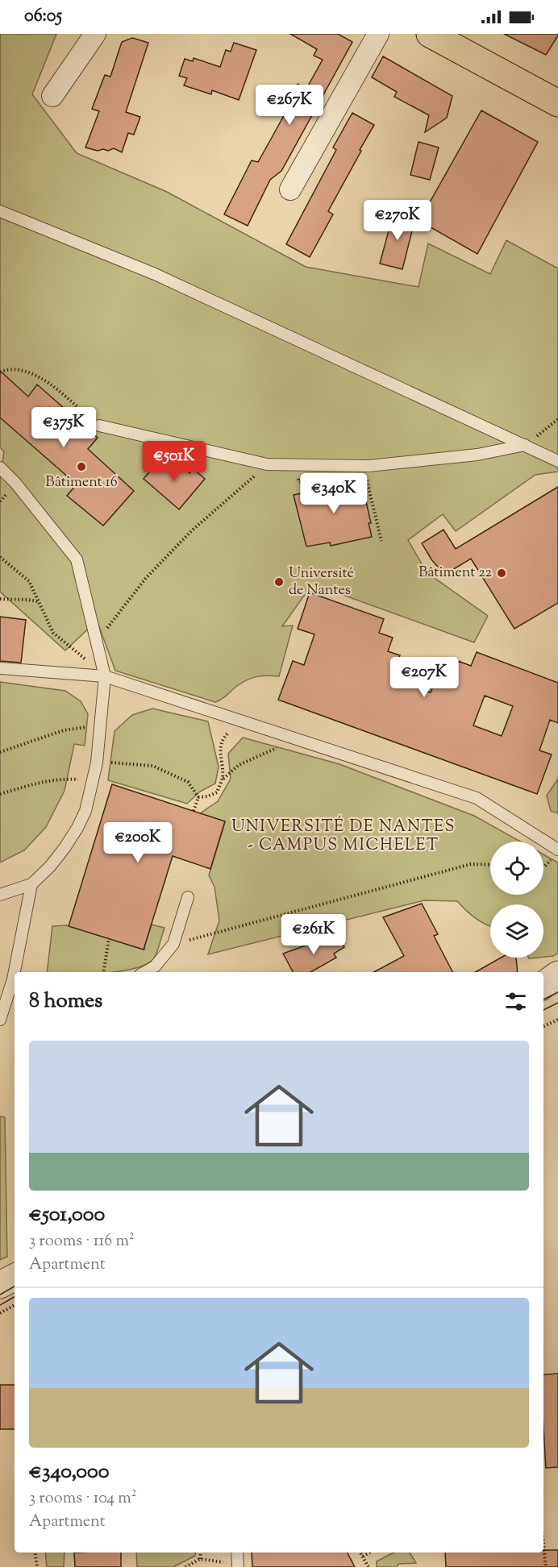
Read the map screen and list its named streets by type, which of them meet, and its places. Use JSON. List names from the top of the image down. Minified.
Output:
{"districts":["UNIVERSITÉ DE NANTES - CAMPUS MICHELET"],"places":["Bâtiment 16","Bâtiment 22","Université de Nantes"],"page":{"status":"06:05","price":["€267K","€270K","€375K","€501K","€340K","€207K","€200K","€261K"],"heading":"8 homes","list":[{"name":"€501,000","note":"3 rooms · 116 m² · Apartment"},{"name":"€340,000","note":"3 rooms · 104 m² · Apartment"}]}}
